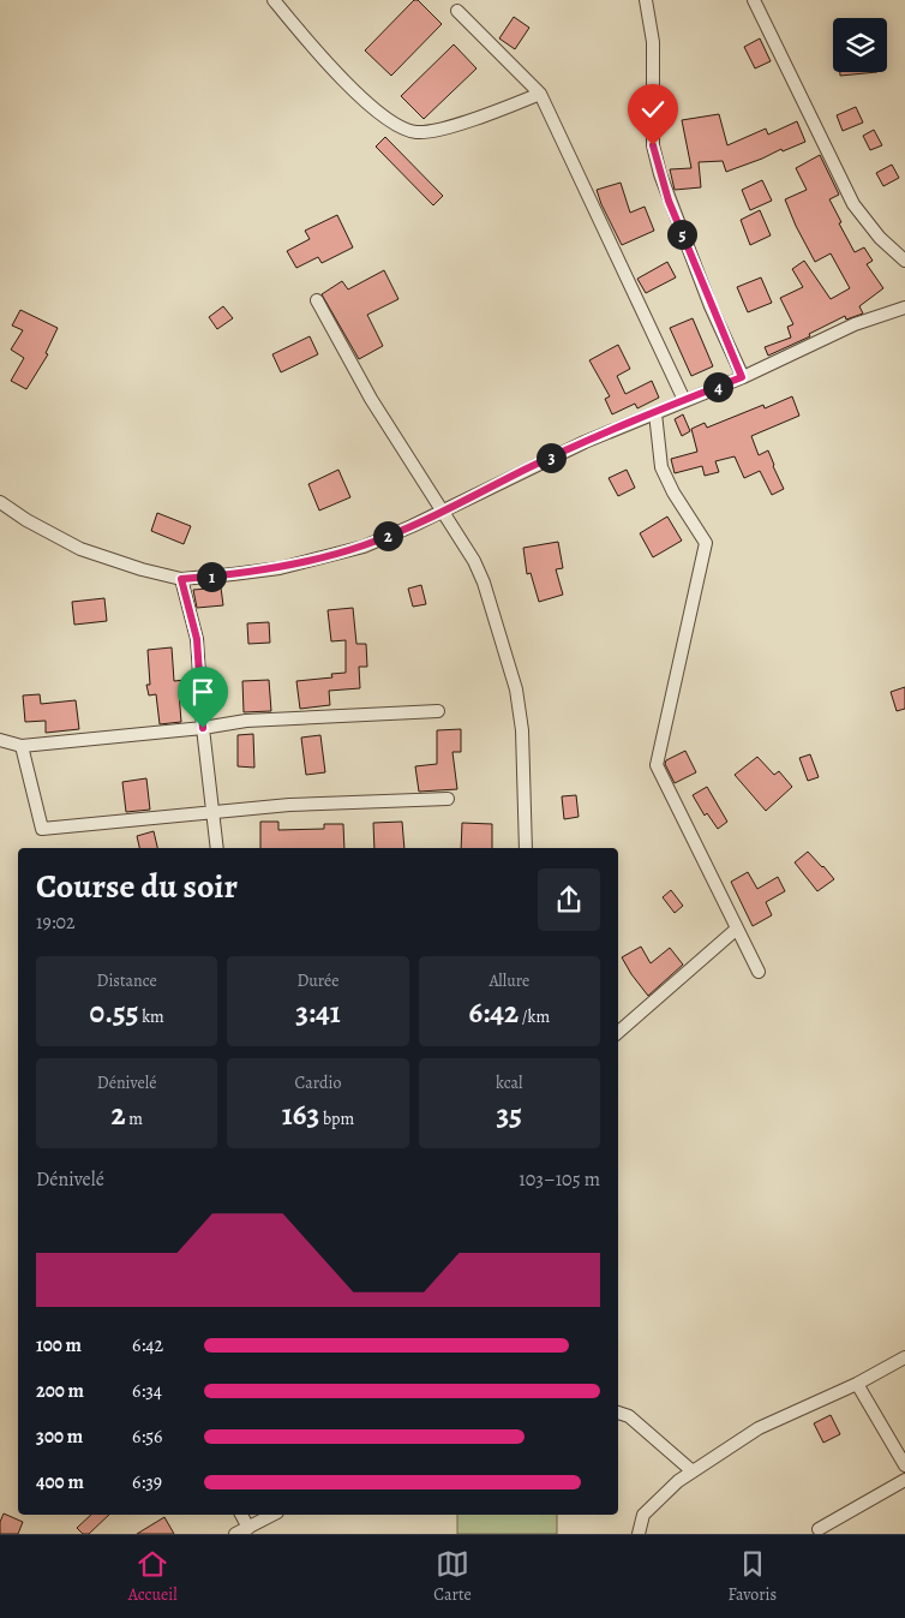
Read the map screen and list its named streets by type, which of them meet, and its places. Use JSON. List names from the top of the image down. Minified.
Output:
{"page":{"pins":["5","4","3","2","1"],"heading":["Course du soir","19:02"],"stats":[["Distance","0.55 km"],["Durée","3:41"],["Allure","6:42 /km"],["Dénivelé","2 m"],["Cardio","163 bpm"],["kcal","35"]],"chart":["Dénivelé","103–105 m"],"list":[{"name":"100 m","note":"6:42"},{"name":"200 m","note":"6:34"},{"name":"300 m","note":"6:56"},{"name":"400 m","note":"6:39"}],"tabs":["Accueil","Carte","Favoris"]}}
